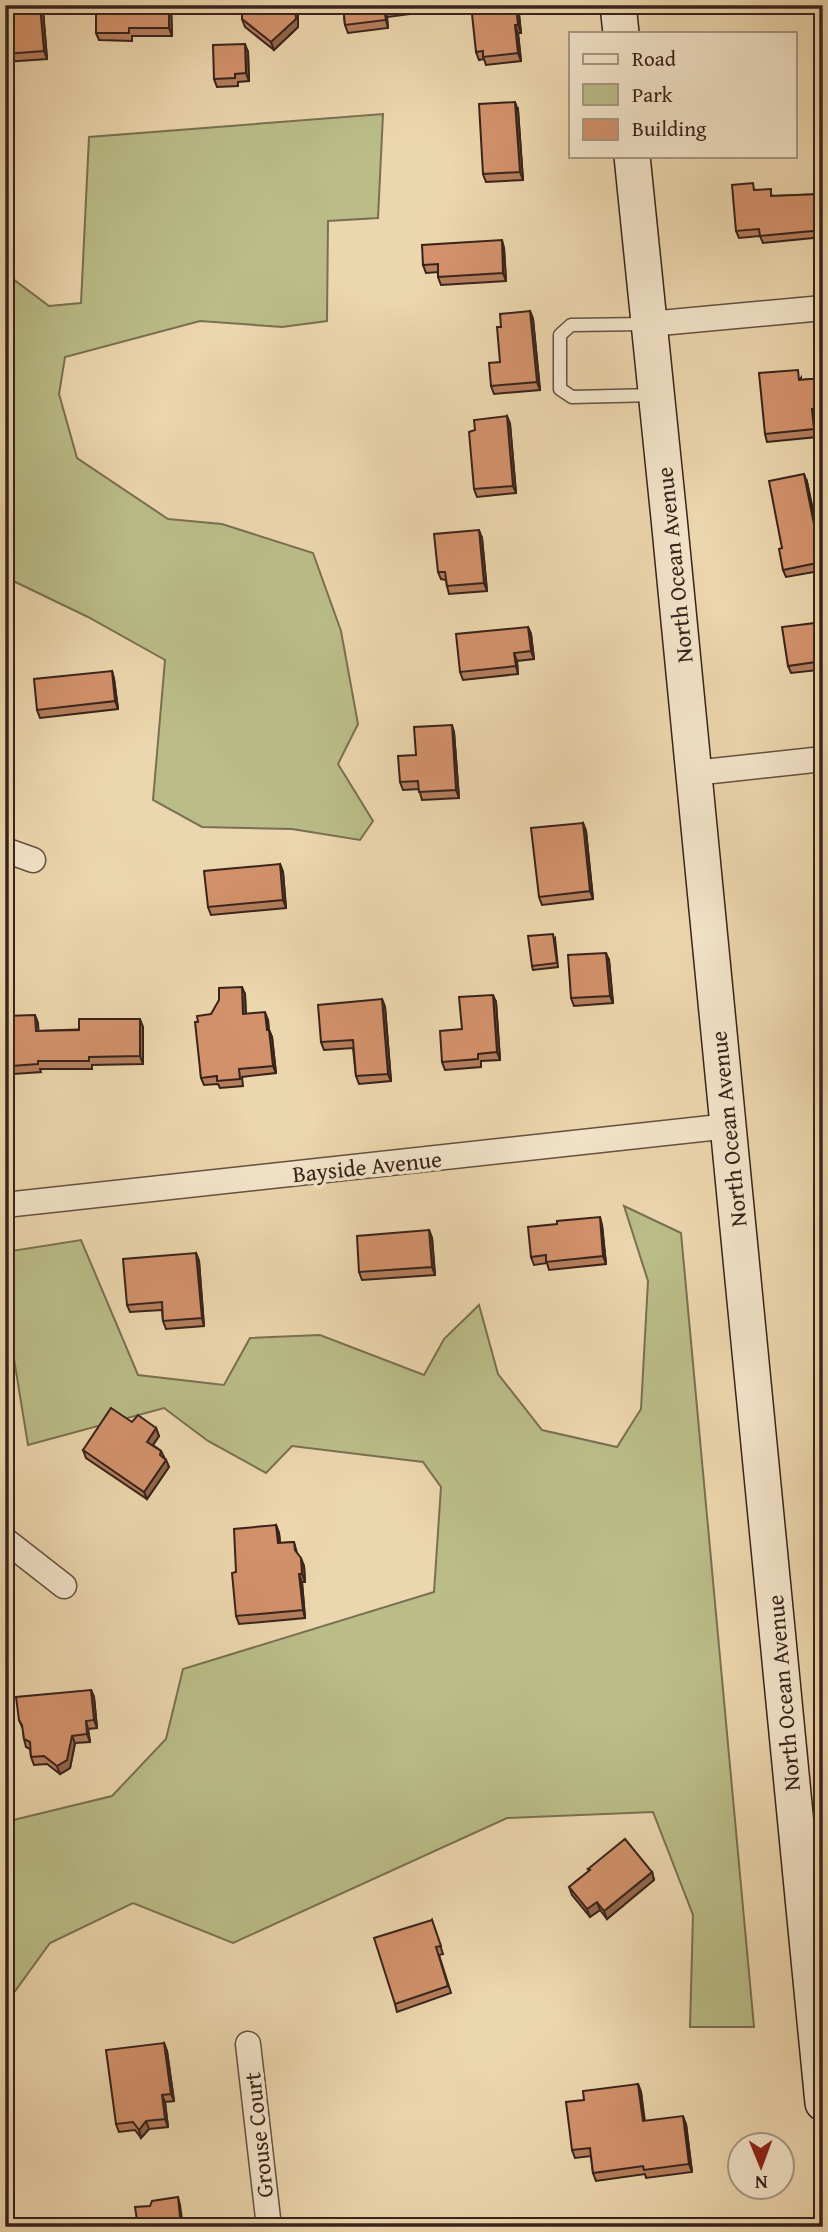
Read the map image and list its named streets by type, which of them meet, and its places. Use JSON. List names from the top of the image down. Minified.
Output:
{"streets":{"main road":["North Ocean Avenue"],"street":["Bayside Avenue","Grouse Court"]},"crossings":[["North Ocean Avenue","Bayside Avenue"]],"legend":["Road","Park","Building"],"north":"bottom"}
